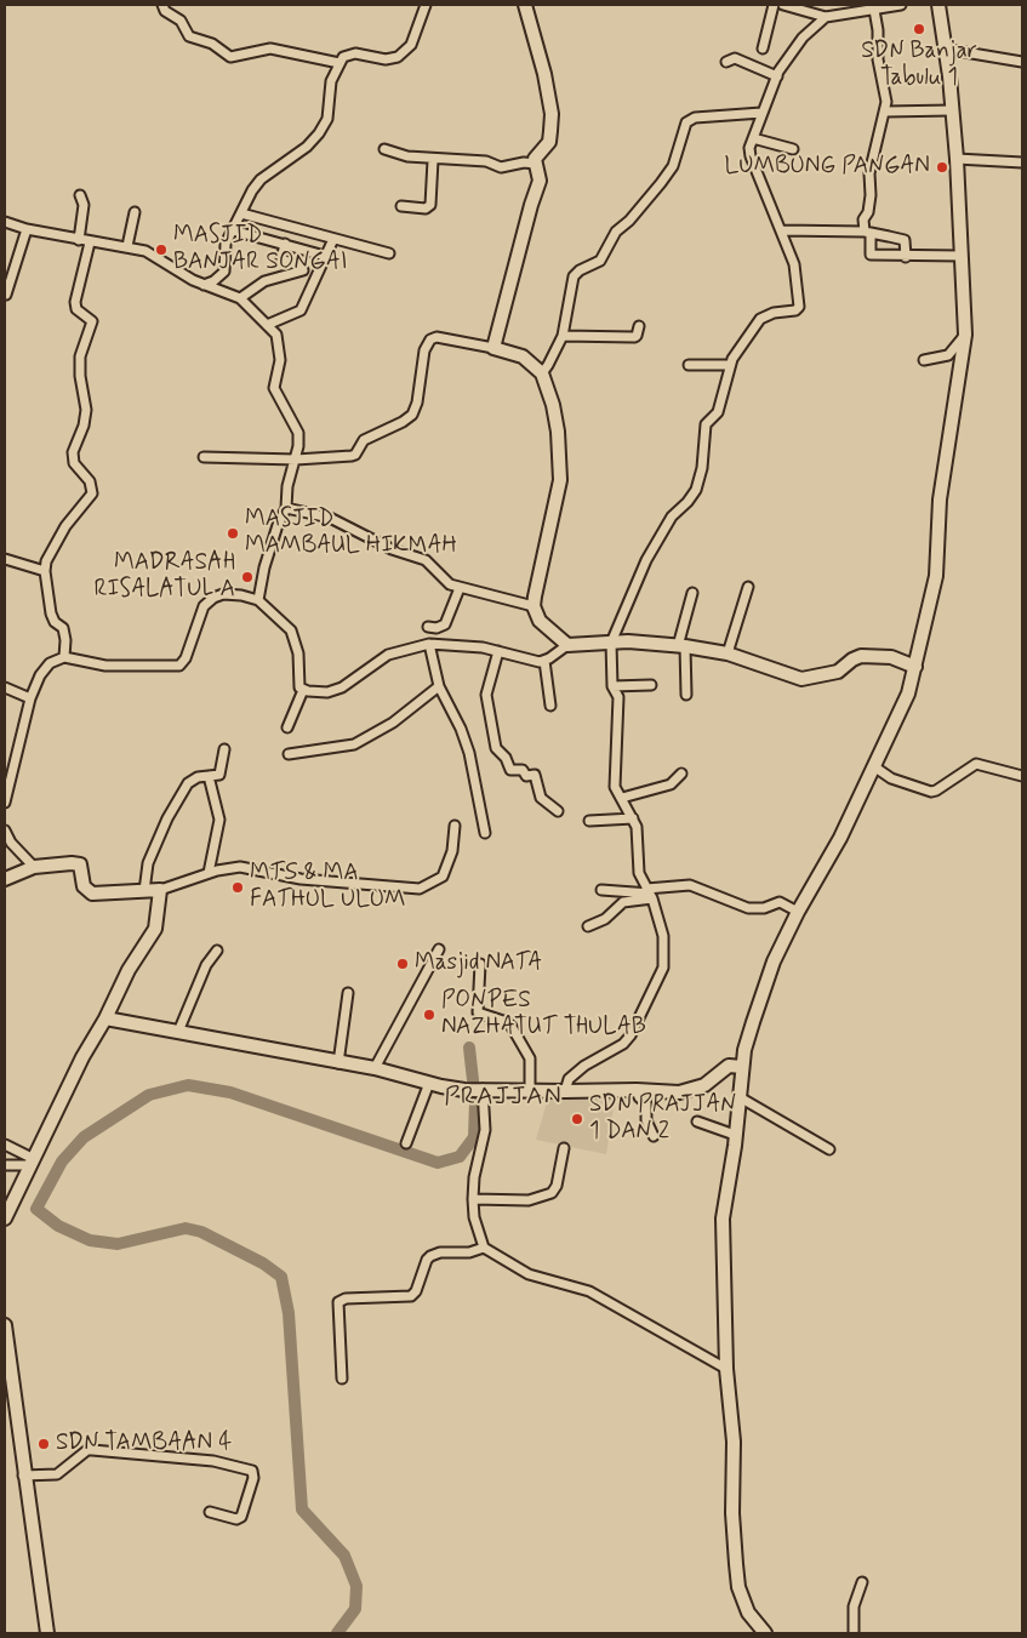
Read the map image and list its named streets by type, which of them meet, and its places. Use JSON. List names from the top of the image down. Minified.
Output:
{"districts":["PRAJJAN"],"places":["SDN Banjar Tabulu 1","LUMBUNG PANGAN","MASJID BANJAR SONGAI","MASJID MAMBAUL HIKMAH","MADRASAH RISALATUL A","MTS & MA FATHUL ULUM","Masjid NATA","PONPES NAZHATUT THULAB","SDN PRAJJAN 1 DAN 2","SDN TAMBAAN 4"]}
